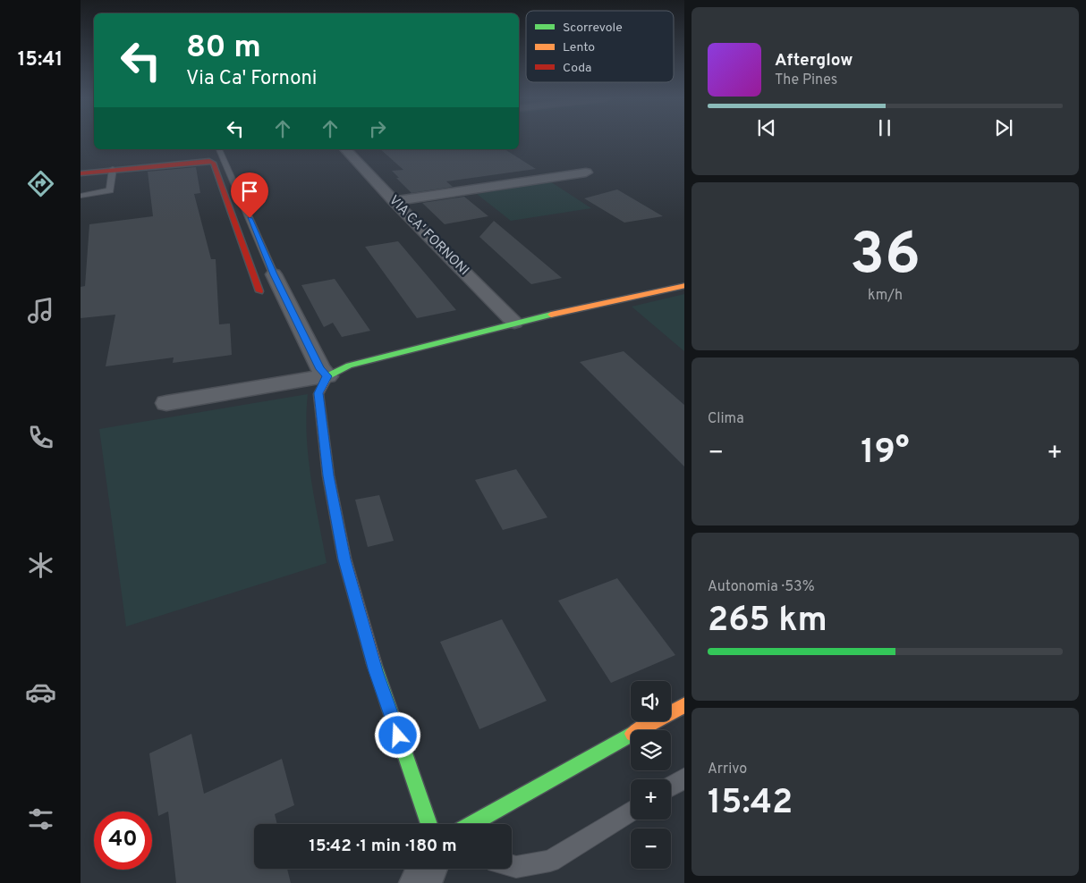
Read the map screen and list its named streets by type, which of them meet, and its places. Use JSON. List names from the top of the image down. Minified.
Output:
{"streets":{"street":["VIA CA' FORNONI"]},"legend":["Scorrevole","Lento","Coda"],"page":{"tabs":"15:41","turn":["80 m","Via Ca' Fornoni"],"song":["Afterglow","The Pines"],"tile":[["36","km/h"],"Clima",["Autonomia · 53%","265 km"],["Arrivo","15:42"]],"heat":["−","19°","+"],"map_buttons":["+","−"],"limit":"40","trip":"15:42 · 1 min · 180 m"}}
